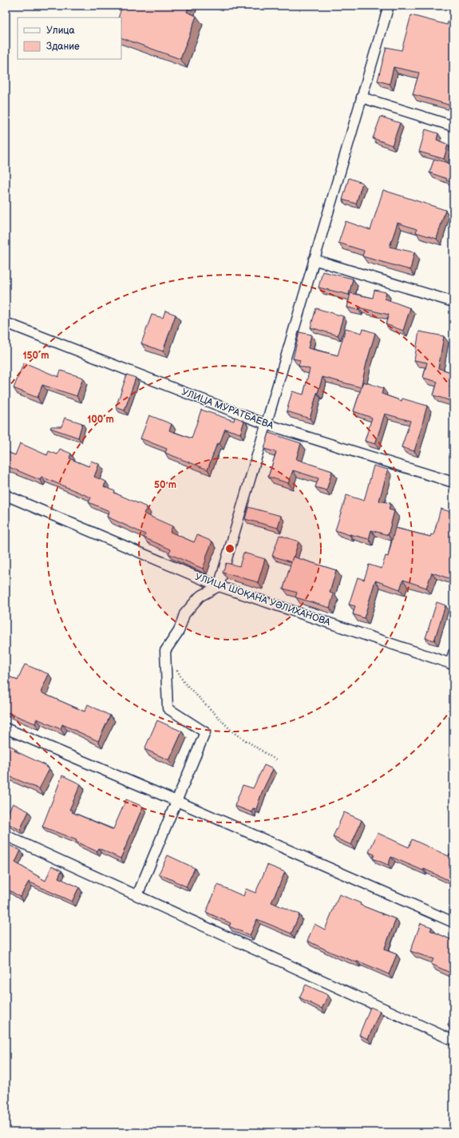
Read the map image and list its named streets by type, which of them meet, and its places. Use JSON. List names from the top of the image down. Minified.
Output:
{"streets":{"street":["УЛИЦА МУРАТБАЕВА","УЛИЦА ШОҚАНА УӘЛИХАНОВА"]},"legend":["Улица","Здание"],"rings":["150 m","100 m","50 m"]}
